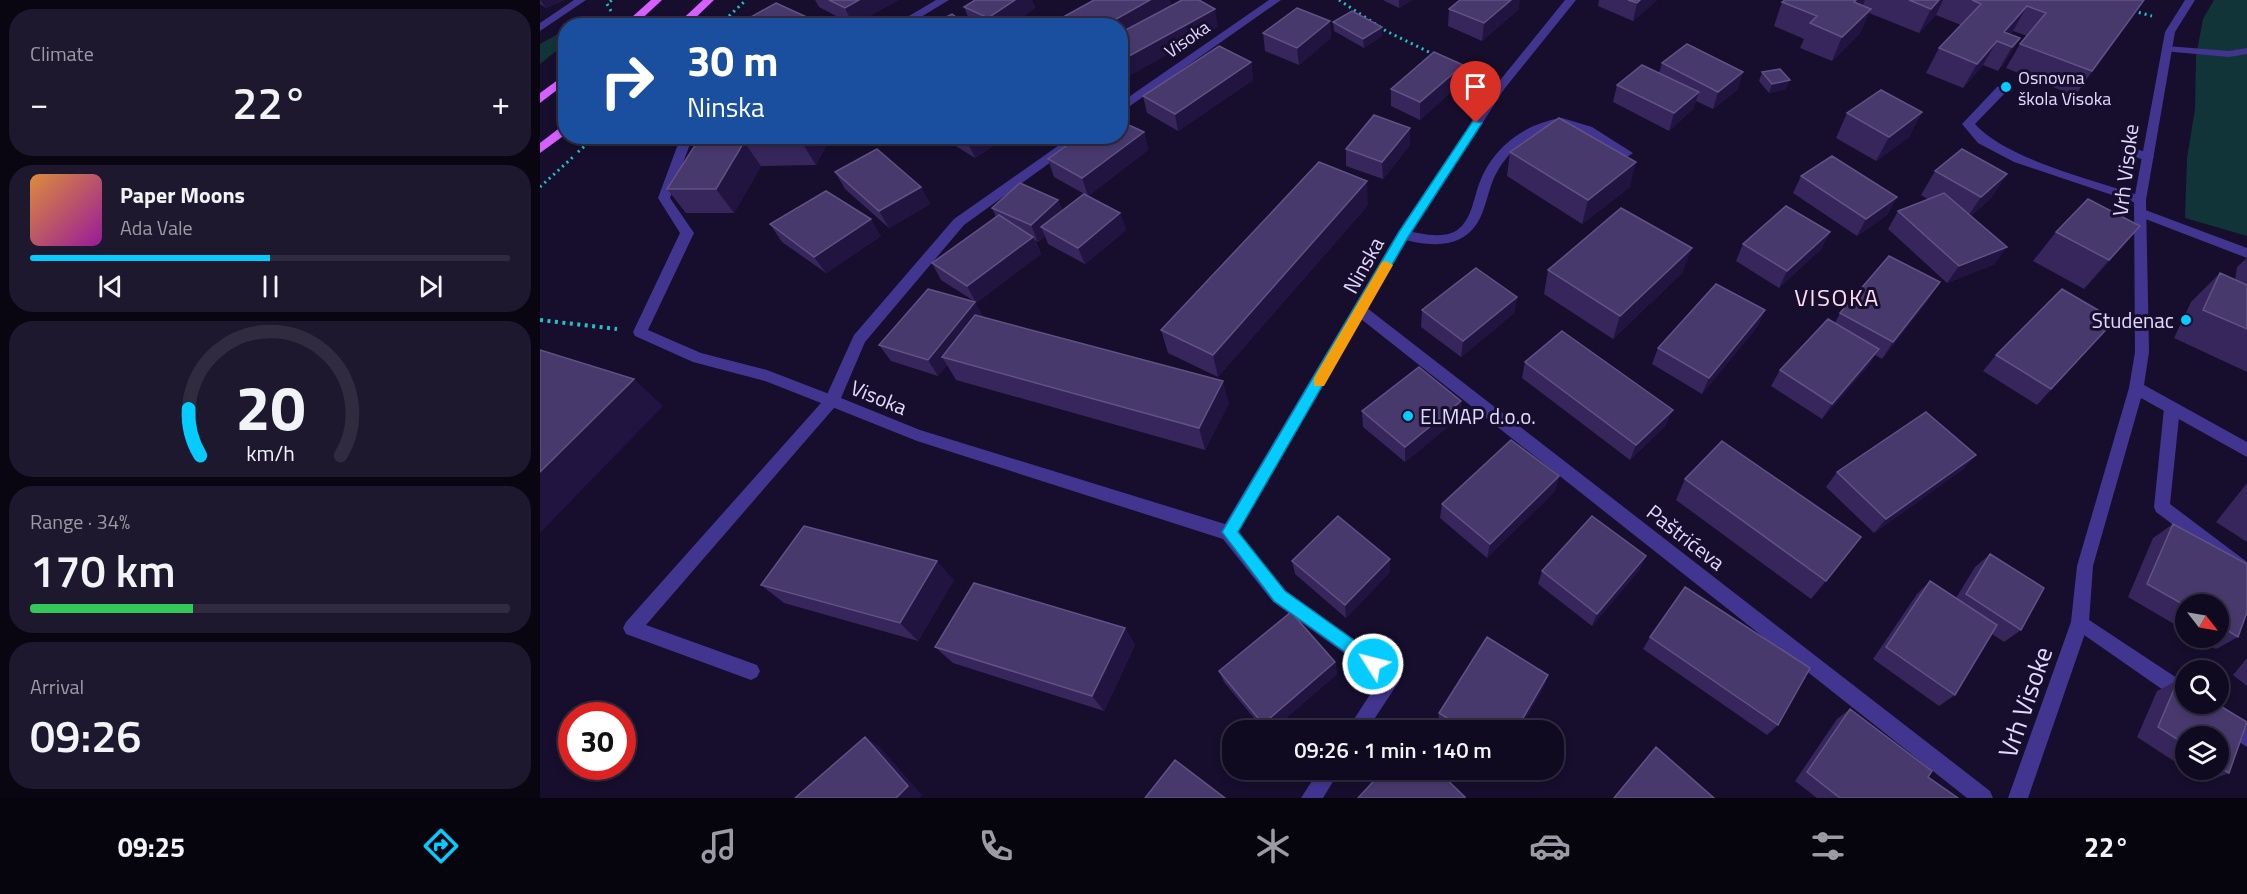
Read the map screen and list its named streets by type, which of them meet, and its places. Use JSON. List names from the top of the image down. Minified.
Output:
{"streets":{"street":["Visoka","Vrh Visoke","Ninska","Paštrićeva"]},"crossings":[["Visoka","Ninska"],["Ninska","Paštrićeva"]],"districts":["VISOKA"],"places":["Osnovna škola Visoka","Studenac","ELMAP d.o.o."],"north":"bottom right","page":{"tile":["Climate",["Range · 34%","170 km"],["Arrival","09:26"]],"turn":["30 m","Ninska"],"heat":["−","22°","+"],"song":["Paper Moons","Ada Vale"],"limit":"30","trip":"09:26 · 1 min · 140 m","tabs":["09:25","22°"],"gauge":["20","km/h"]}}
